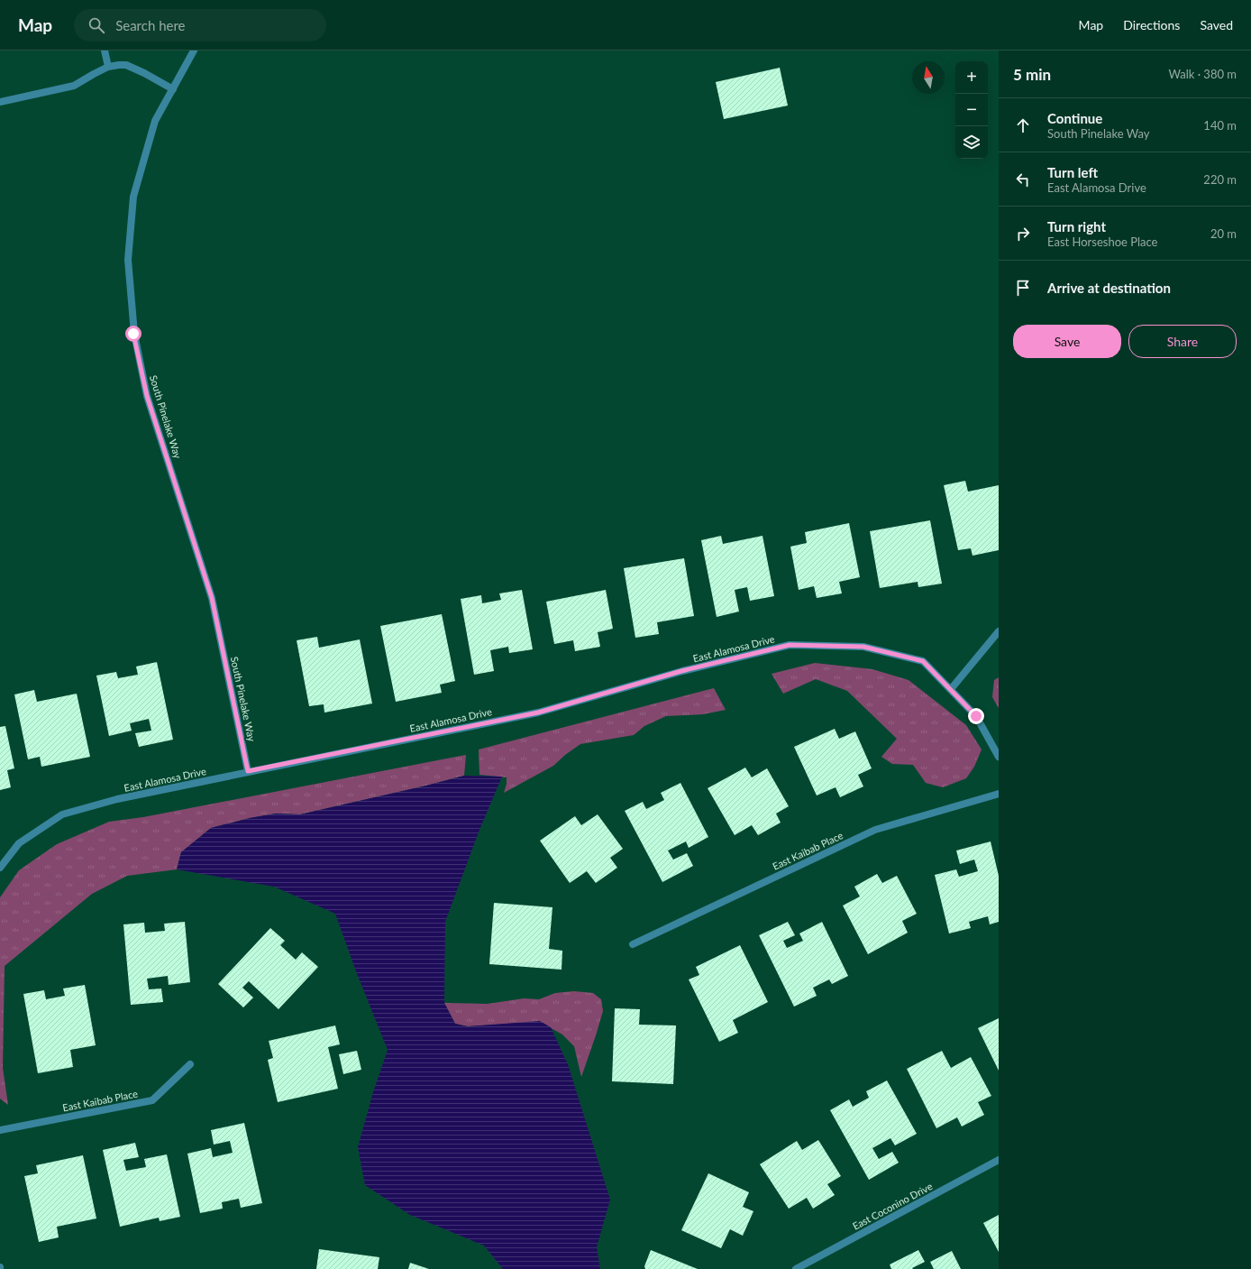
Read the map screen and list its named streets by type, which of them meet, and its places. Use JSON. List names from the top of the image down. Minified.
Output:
{"streets":{"street":["South Pinelake Way","East Alamosa Drive","East Kaibab Place","East Coconino Drive"]},"crossings":[["South Pinelake Way","East Alamosa Drive"]],"north":"top","page":{"header":"Map","search":"Search here","nav":["Map","Directions","Saved"],"heading":["5 min","Walk · 380 m"],"map_buttons":["+","−"],"list":[["Continue","South Pinelake Way","140 m"],["Turn left","East Alamosa Drive","220 m"],["Turn right","East Horseshoe Place","20 m"],"Arrive at destination"],"buttons":["Save","Share"]}}
